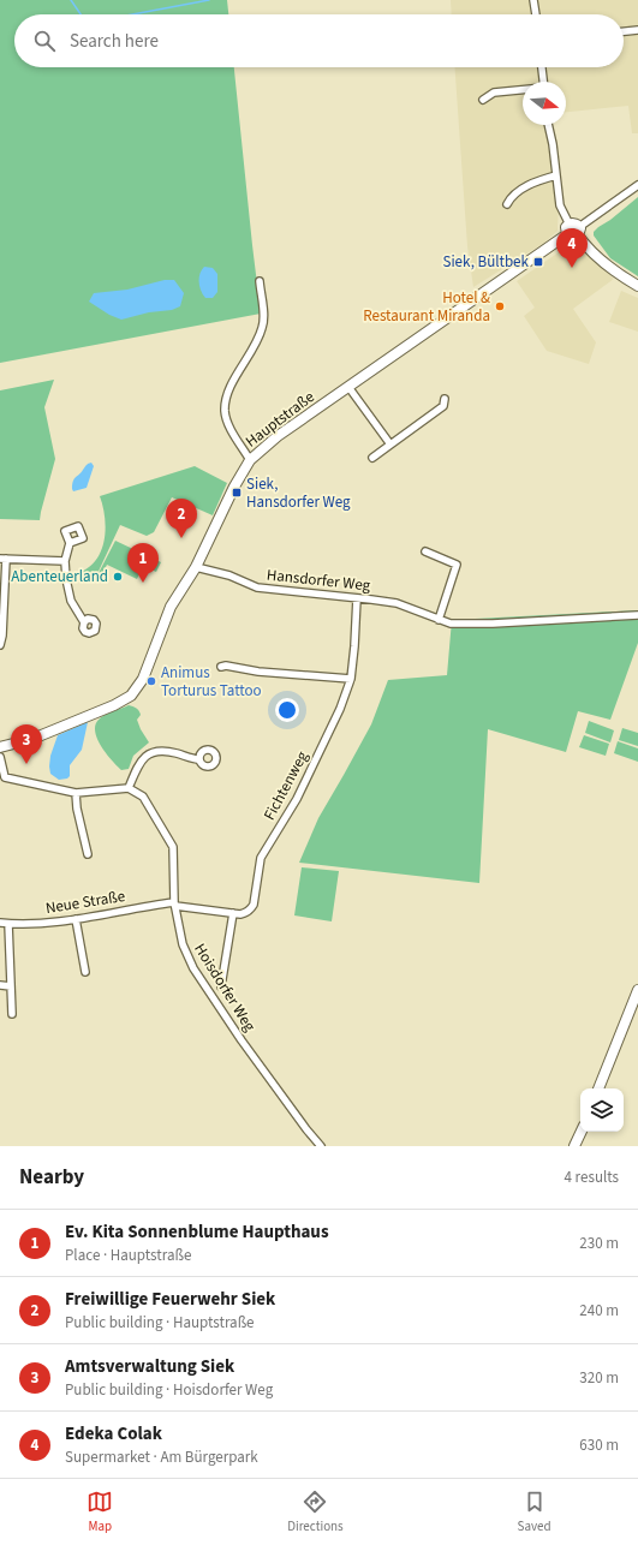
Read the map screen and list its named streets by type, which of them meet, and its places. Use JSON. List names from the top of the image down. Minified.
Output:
{"streets":{"street":["Hauptstraße","Hansdorfer Weg","Fichtenweg","Neue Straße","Hoisdorfer Weg"]},"crossings":[["Hauptstraße","Hansdorfer Weg"],["Hansdorfer Weg","Fichtenweg"],["Neue Straße","Hoisdorfer Weg"]],"places":{"transit":["Siek, Bültbek","Siek, Hansdorfer Weg"],"other":["Hotel & Restaurant Miranda","Abenteuerland","Animus Torturus Tattoo"]},"north":"right","page":{"search":"Search here","pins":["4","2","1","3"],"heading":["Nearby","4 results"],"list":[{"mark":"1","name":"Ev. Kita Sonnenblume Haupthaus","note":"Place · Hauptstraße","value":"230 m"},{"mark":"2","name":"Freiwillige Feuerwehr Siek","note":"Public building · Hauptstraße","value":"240 m"},{"mark":"3","name":"Amtsverwaltung Siek","note":"Public building · Hoisdorfer Weg","value":"320 m"},{"mark":"4","name":"Edeka Colak","note":"Supermarket · Am Bürgerpark","value":"630 m"}],"nav":["Map","Directions","Saved"]}}
